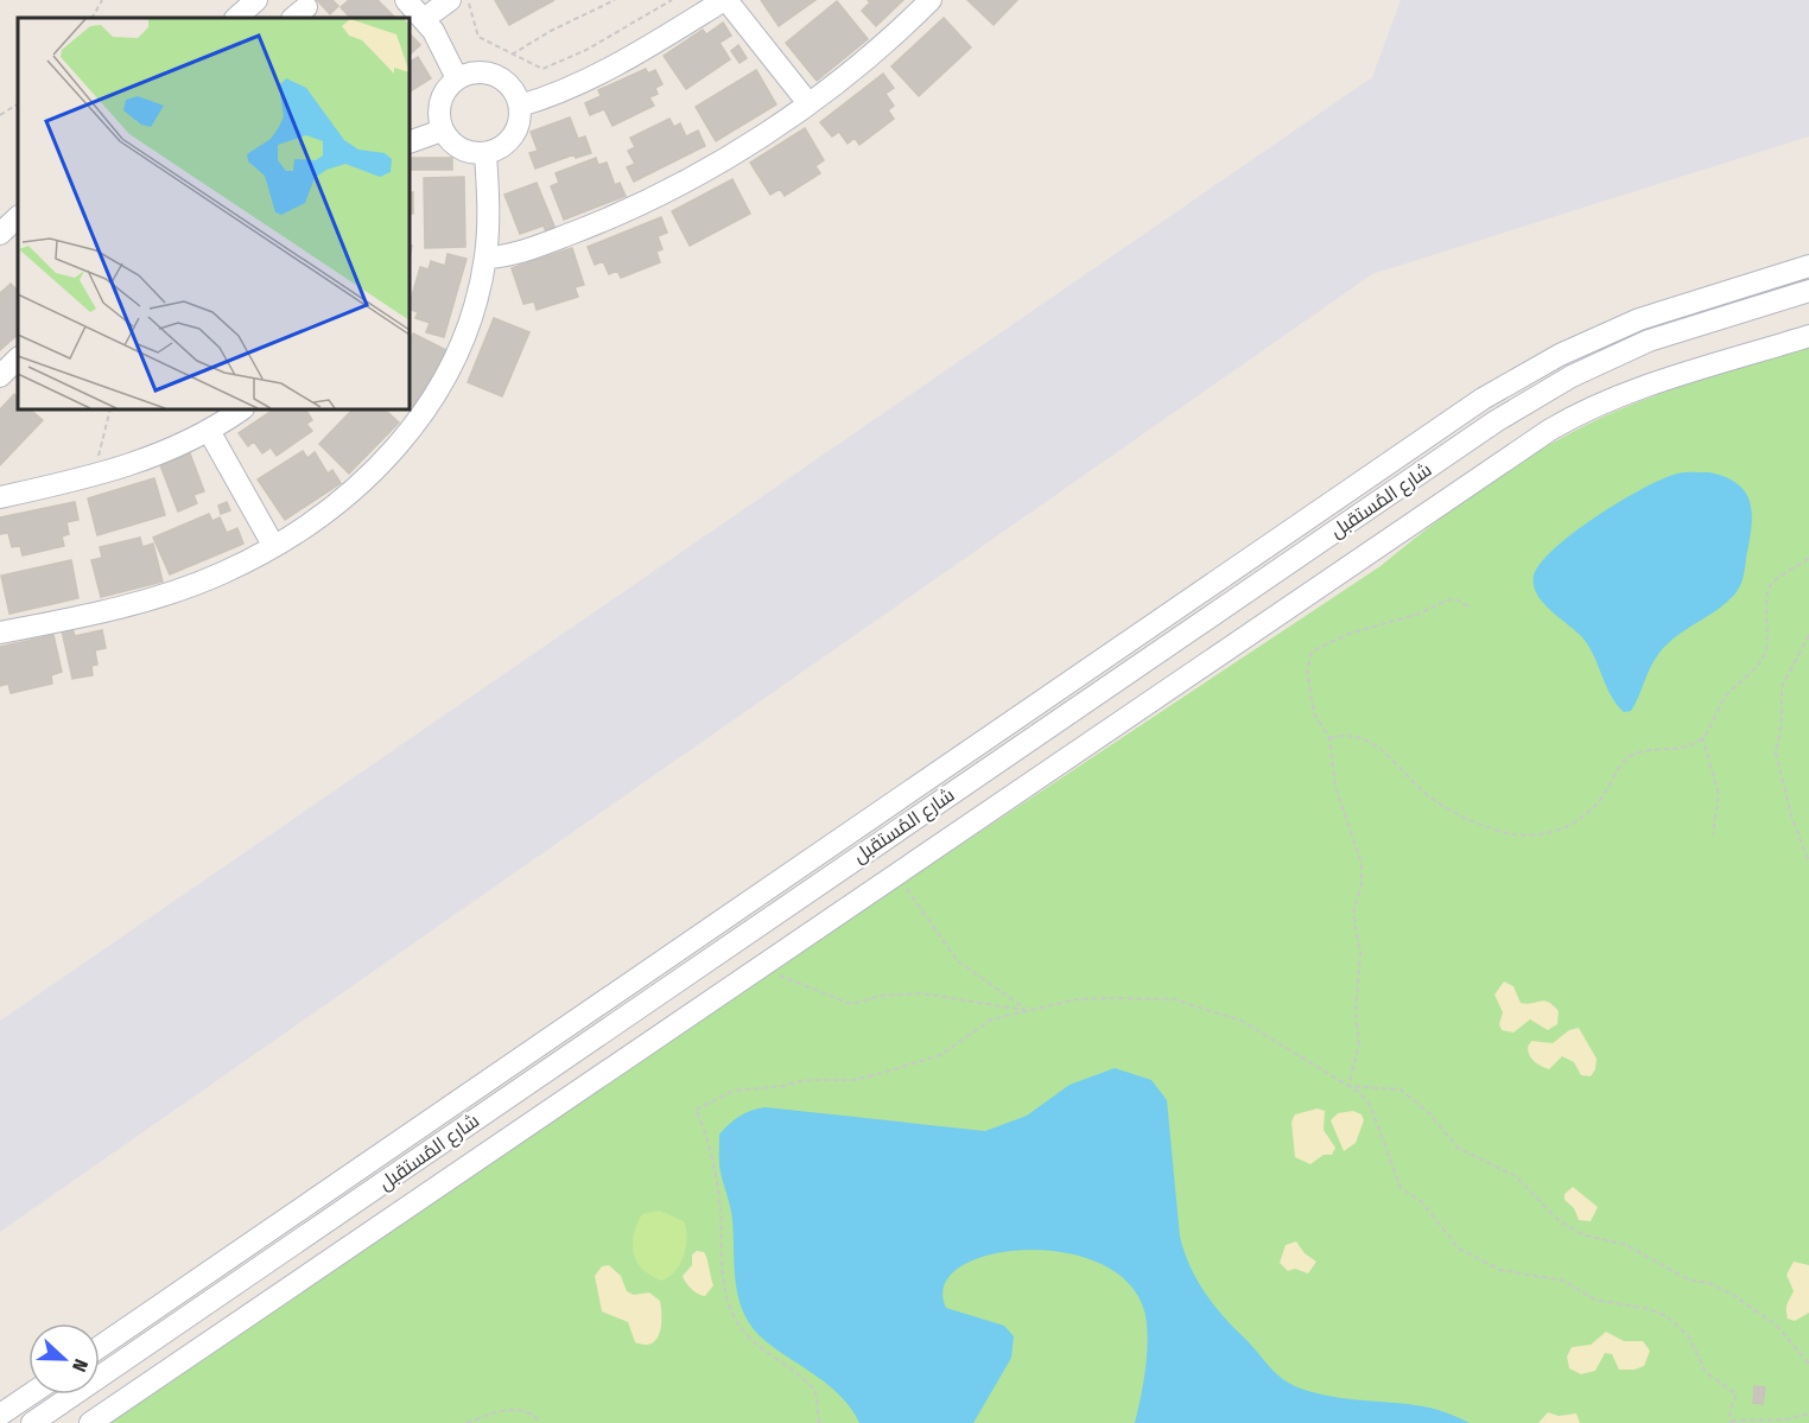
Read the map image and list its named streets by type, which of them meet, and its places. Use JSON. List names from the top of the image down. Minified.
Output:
{"streets":{"street":["شارع المُستقبل"]},"north":"right"}
